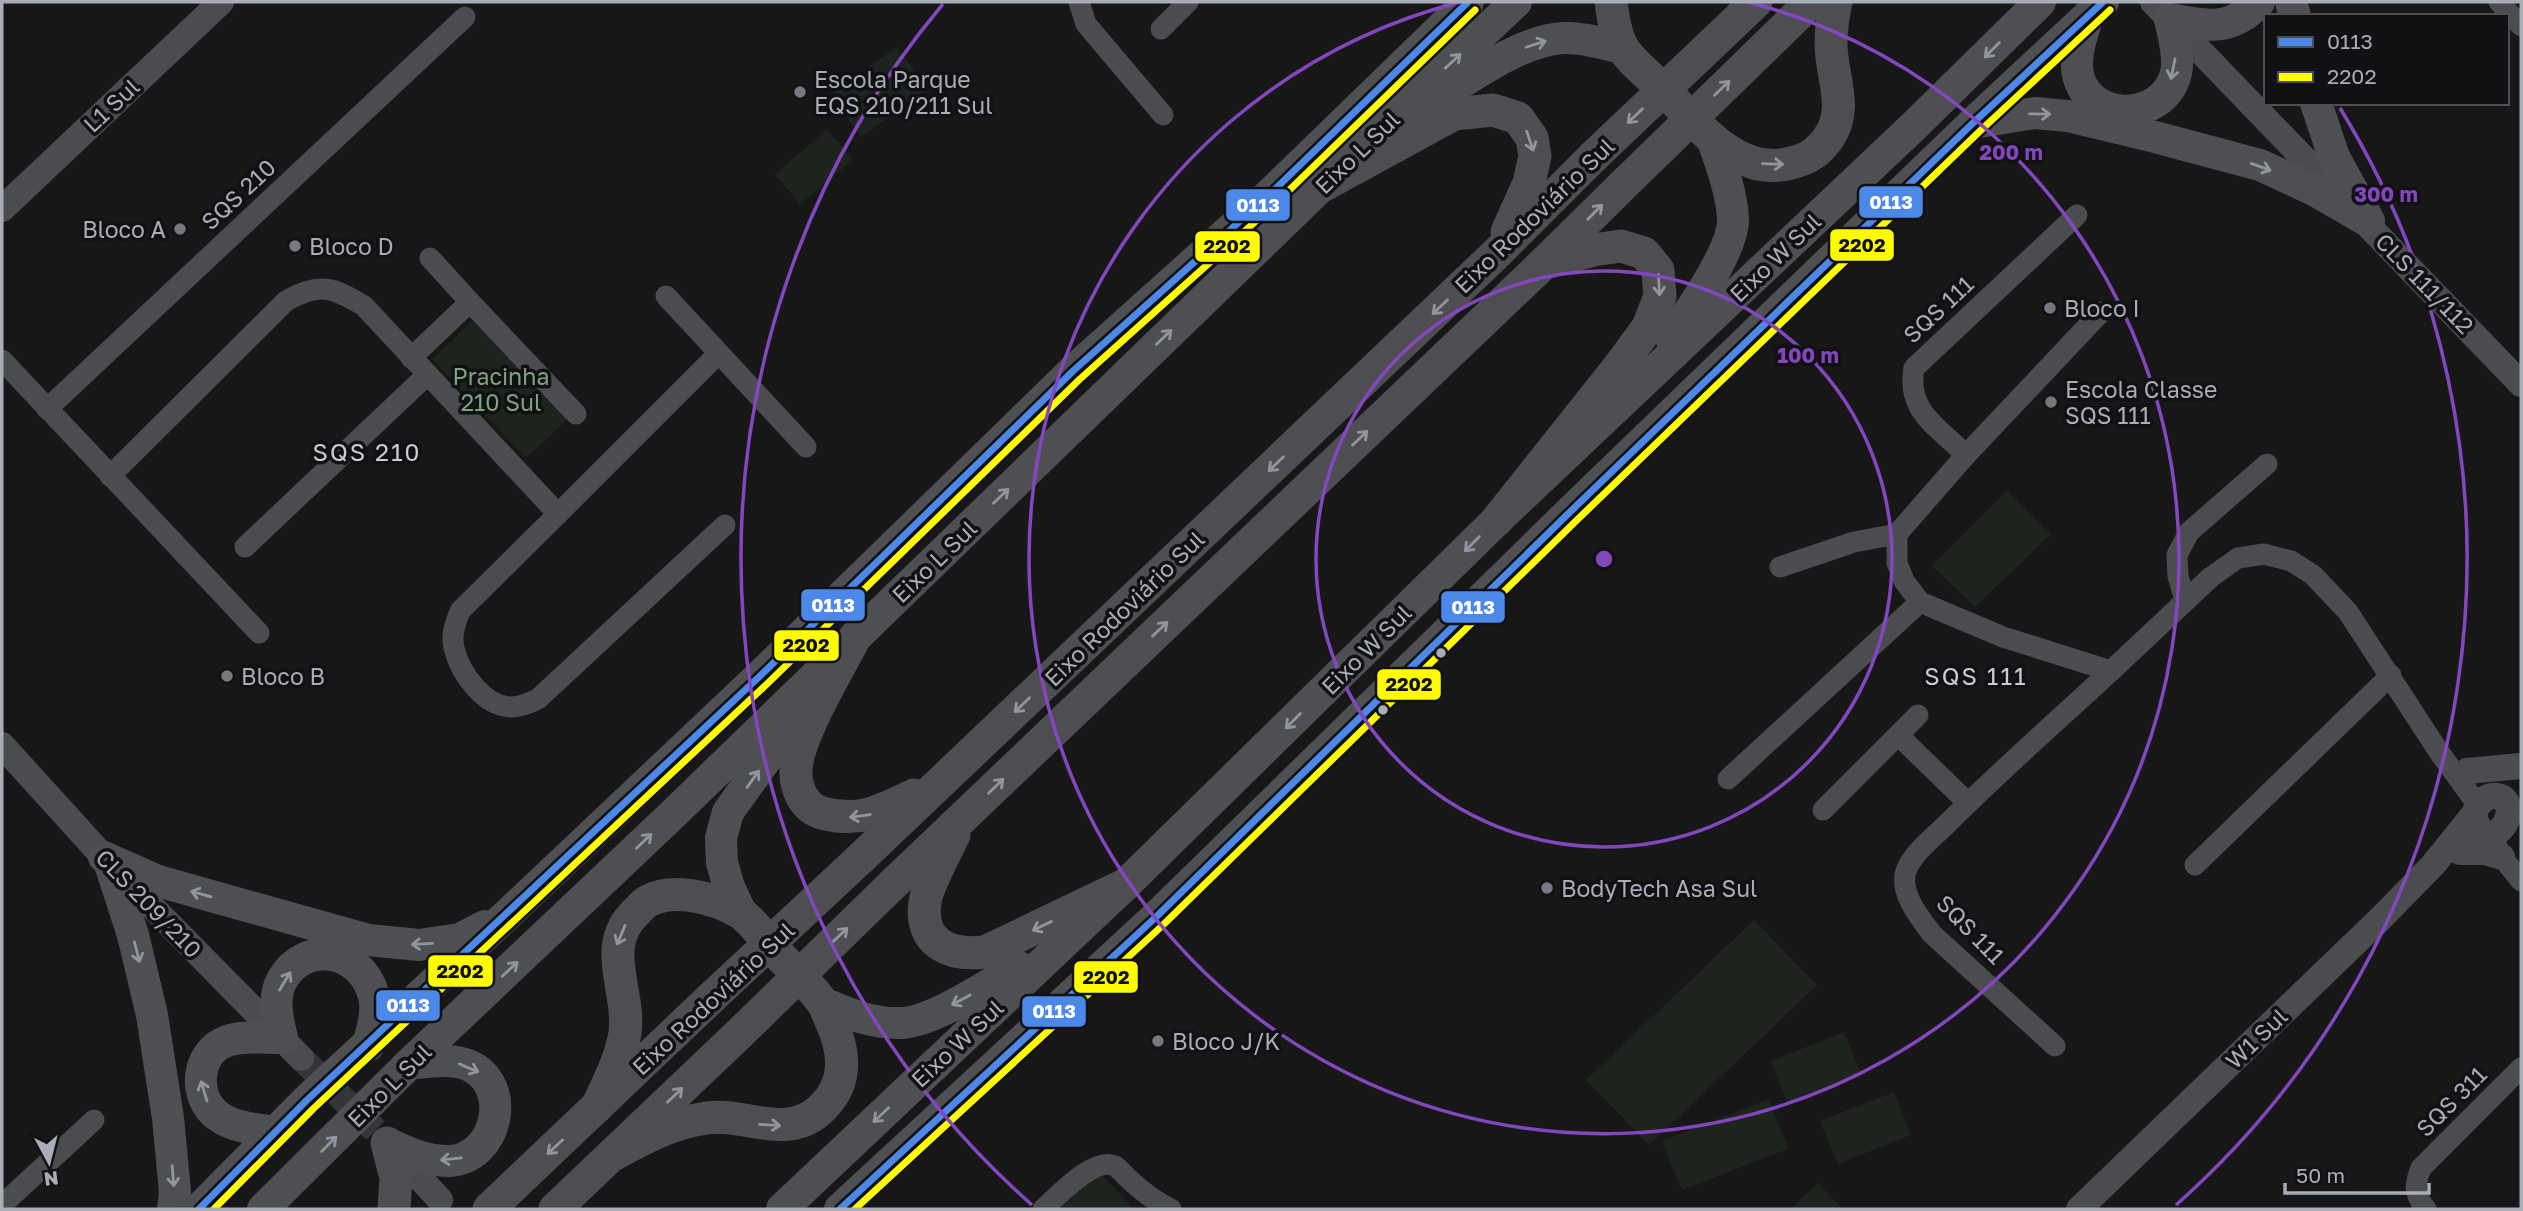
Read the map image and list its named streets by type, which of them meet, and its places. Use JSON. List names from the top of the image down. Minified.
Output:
{"streets":{"highway":["Eixo Rodoviário Sul"],"main road":["Eixo L Sul","Eixo W Sul"],"street":["L1 Sul","SQS 210","CLS 111/112","SQS 111","CLS 209/210","W1 Sul","SQS 311"]},"crossings":[["SQS 111","W1 Sul"]],"districts":["SQS 210","SQS 111"],"parks":["Pracinha 210 Sul"],"places":["Escola Parque EQS 210/211 Sul","Bloco A","Bloco D","Bloco I","Escola Classe SQS 111","Bloco B","BodyTech Asa Sul","Bloco J/K"],"lines":["transit line 0113","transit line 2202"],"legend":["0113","2202"],"scale_bar":"50 m","north":"bottom","rings":["200 m","300 m","100 m"]}
